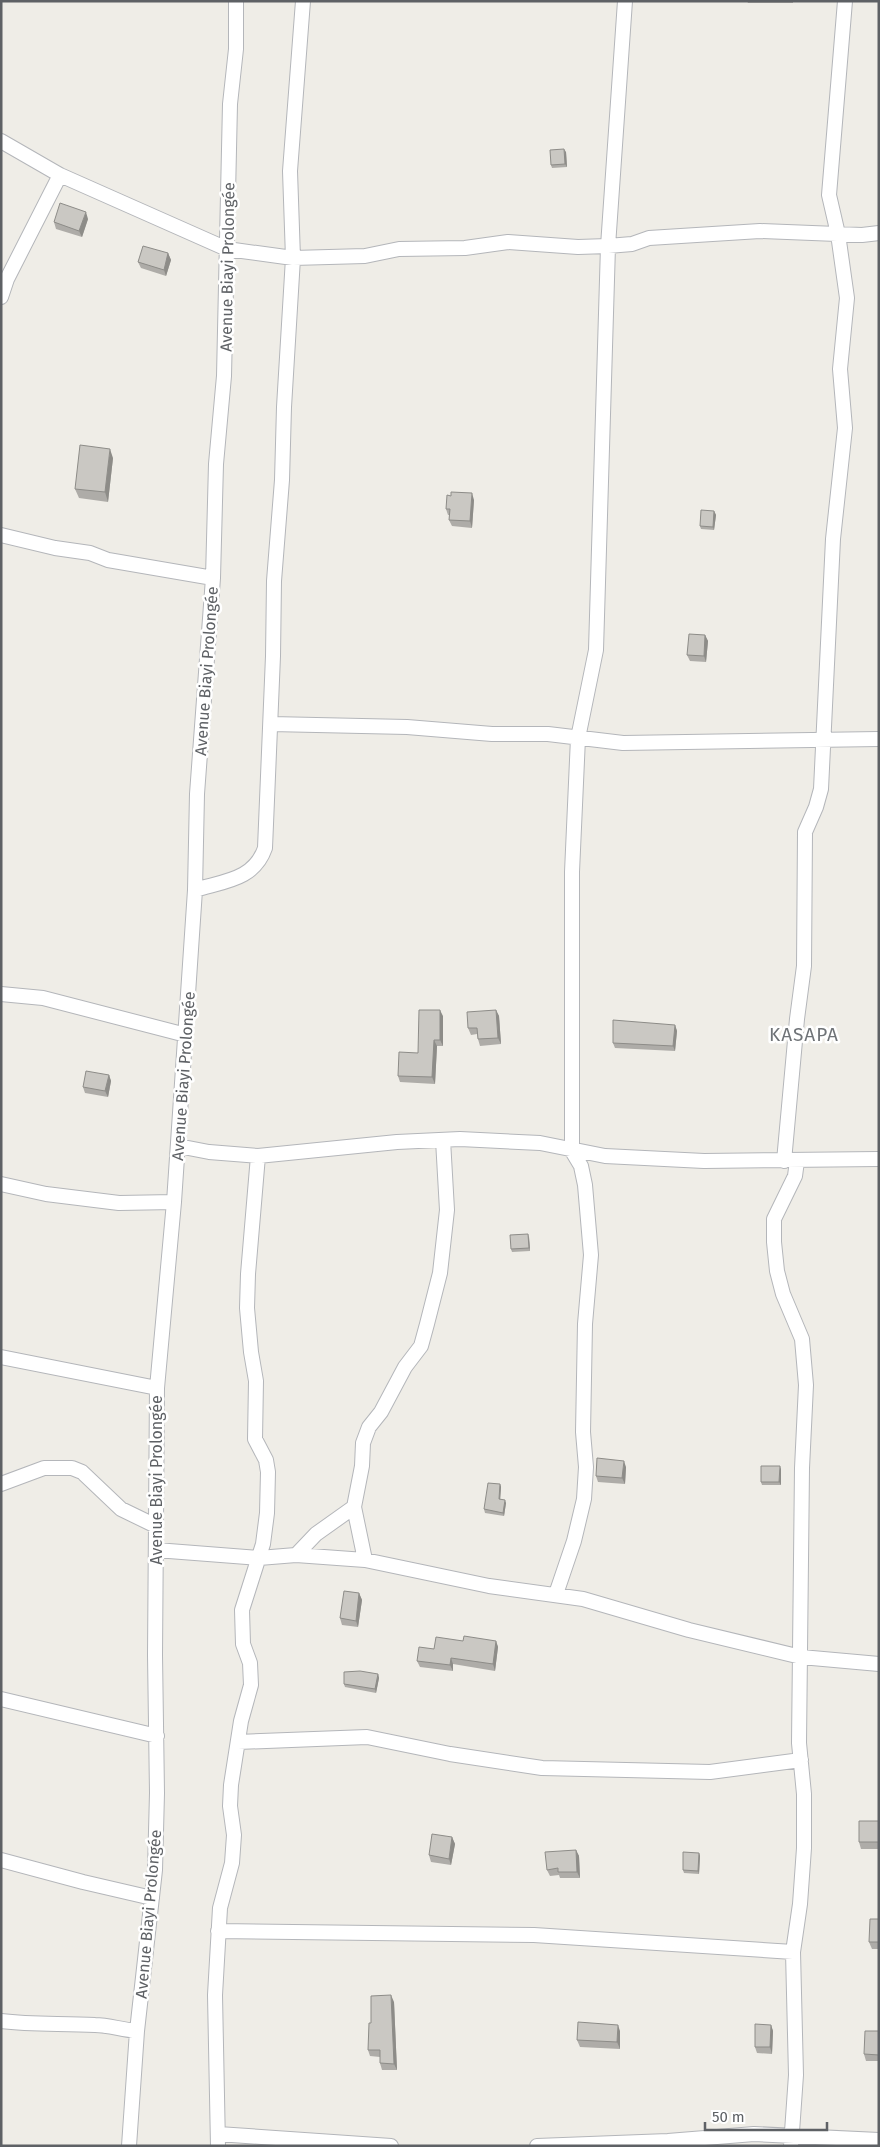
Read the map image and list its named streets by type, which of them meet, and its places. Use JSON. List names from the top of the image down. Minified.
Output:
{"streets":{"street":["Avenue Biayi Prolongée"]},"districts":["KASAPA"],"scale_bar":"50 m"}
